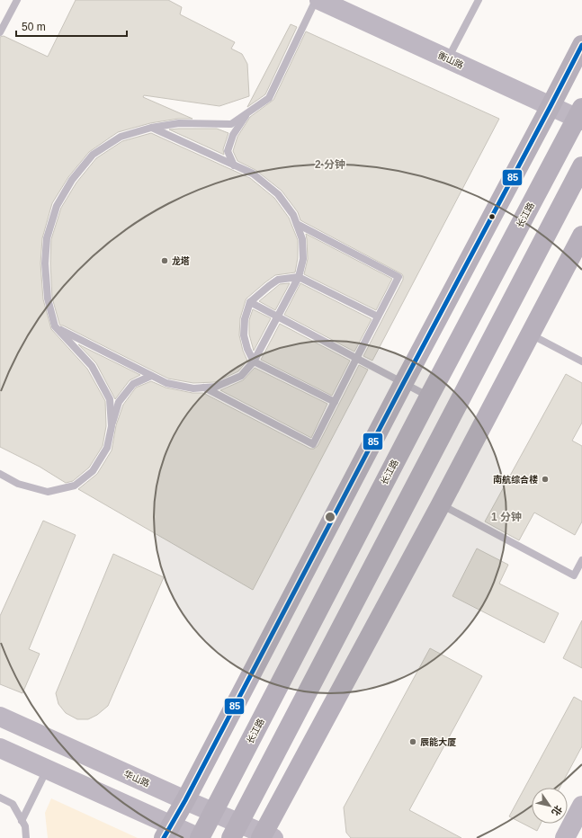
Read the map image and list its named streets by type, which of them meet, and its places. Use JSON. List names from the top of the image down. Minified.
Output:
{"streets":{"main road":["衡山路","长江路","华山路"]},"crossings":[["衡山路","长江路"],["长江路","华山路"]],"places":["龙塔","南航综合楼","辰能大厦"],"lines":["transit line 85"],"scale_bar":"50 m","north":"bottom right","rings":["2 分钟","1 分钟"]}
